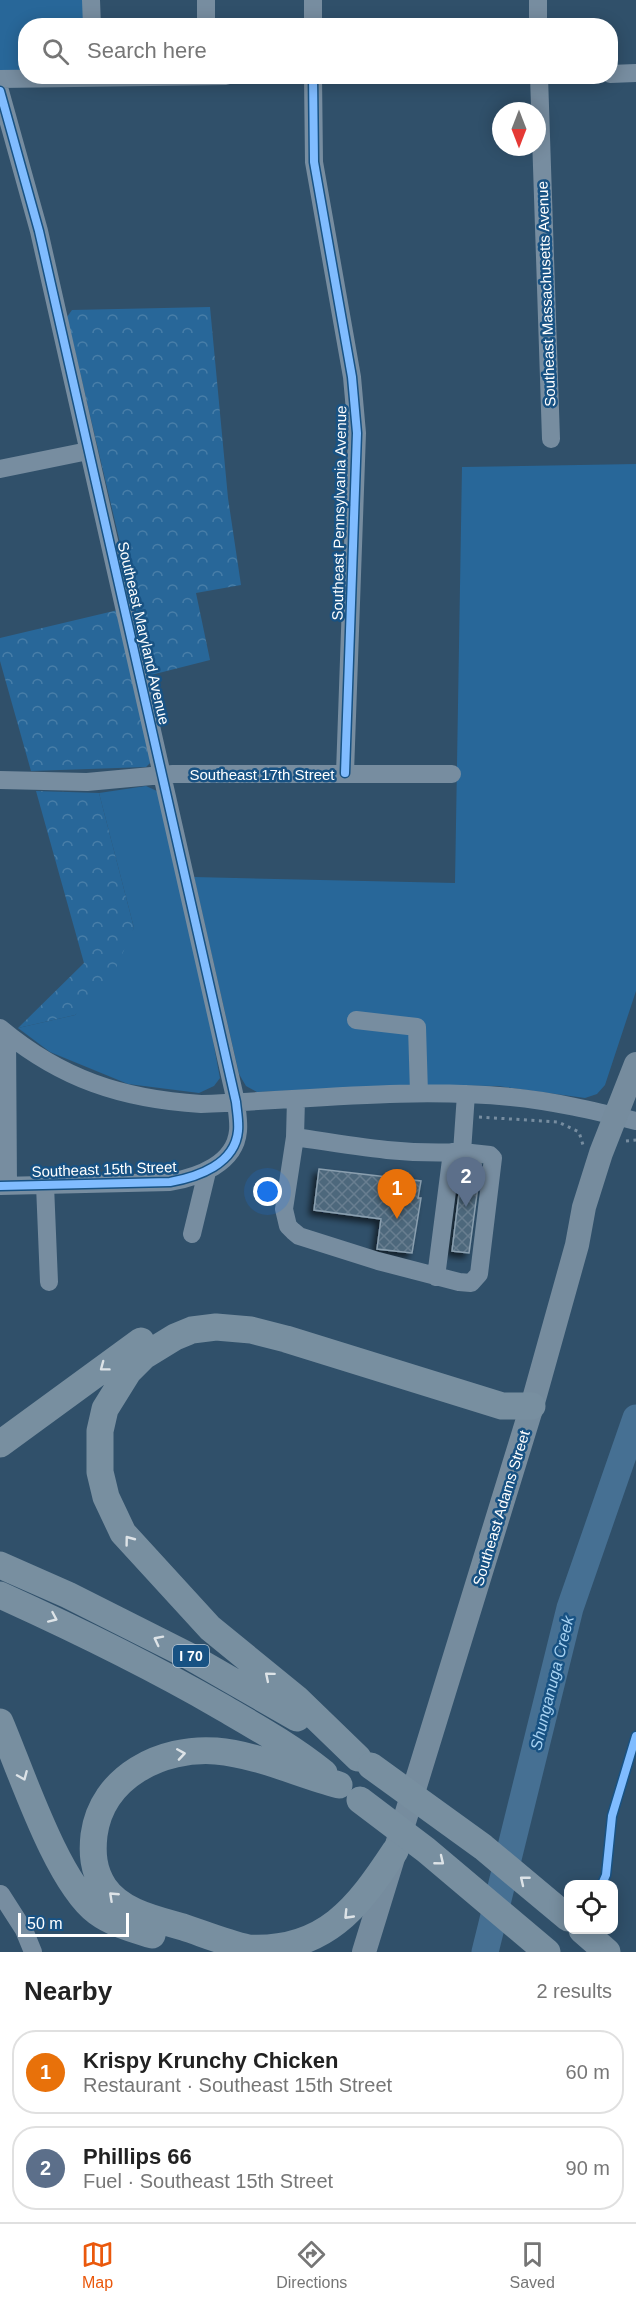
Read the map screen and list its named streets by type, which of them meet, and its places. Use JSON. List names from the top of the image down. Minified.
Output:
{"streets":{"highway":["I 70"],"main road":["Southeast Adams Street"],"street":["Southeast Massachusetts Avenue","Southeast Pennsylvania Avenue","Southeast Maryland Avenue","Southeast 17th Street","Southeast 15th Street"]},"crossings":[["Southeast Pennsylvania Avenue","Southeast 17th Street"],["Southeast Maryland Avenue","Southeast 17th Street"],["Southeast Maryland Avenue","Southeast 15th Street"]],"water":["Shunganuga Creek"],"scale_bar":"50 m","north":"bottom","page":{"search":"Search here","pins":["2","1"],"scale":"50 m","heading":["Nearby","2 results"],"list":[{"mark":"1","name":"Krispy Krunchy Chicken","note":"Restaurant · Southeast 15th Street","value":"60 m"},{"mark":"2","name":"Phillips 66","note":"Fuel · Southeast 15th Street","value":"90 m"}],"nav":["Map","Directions","Saved"]}}
